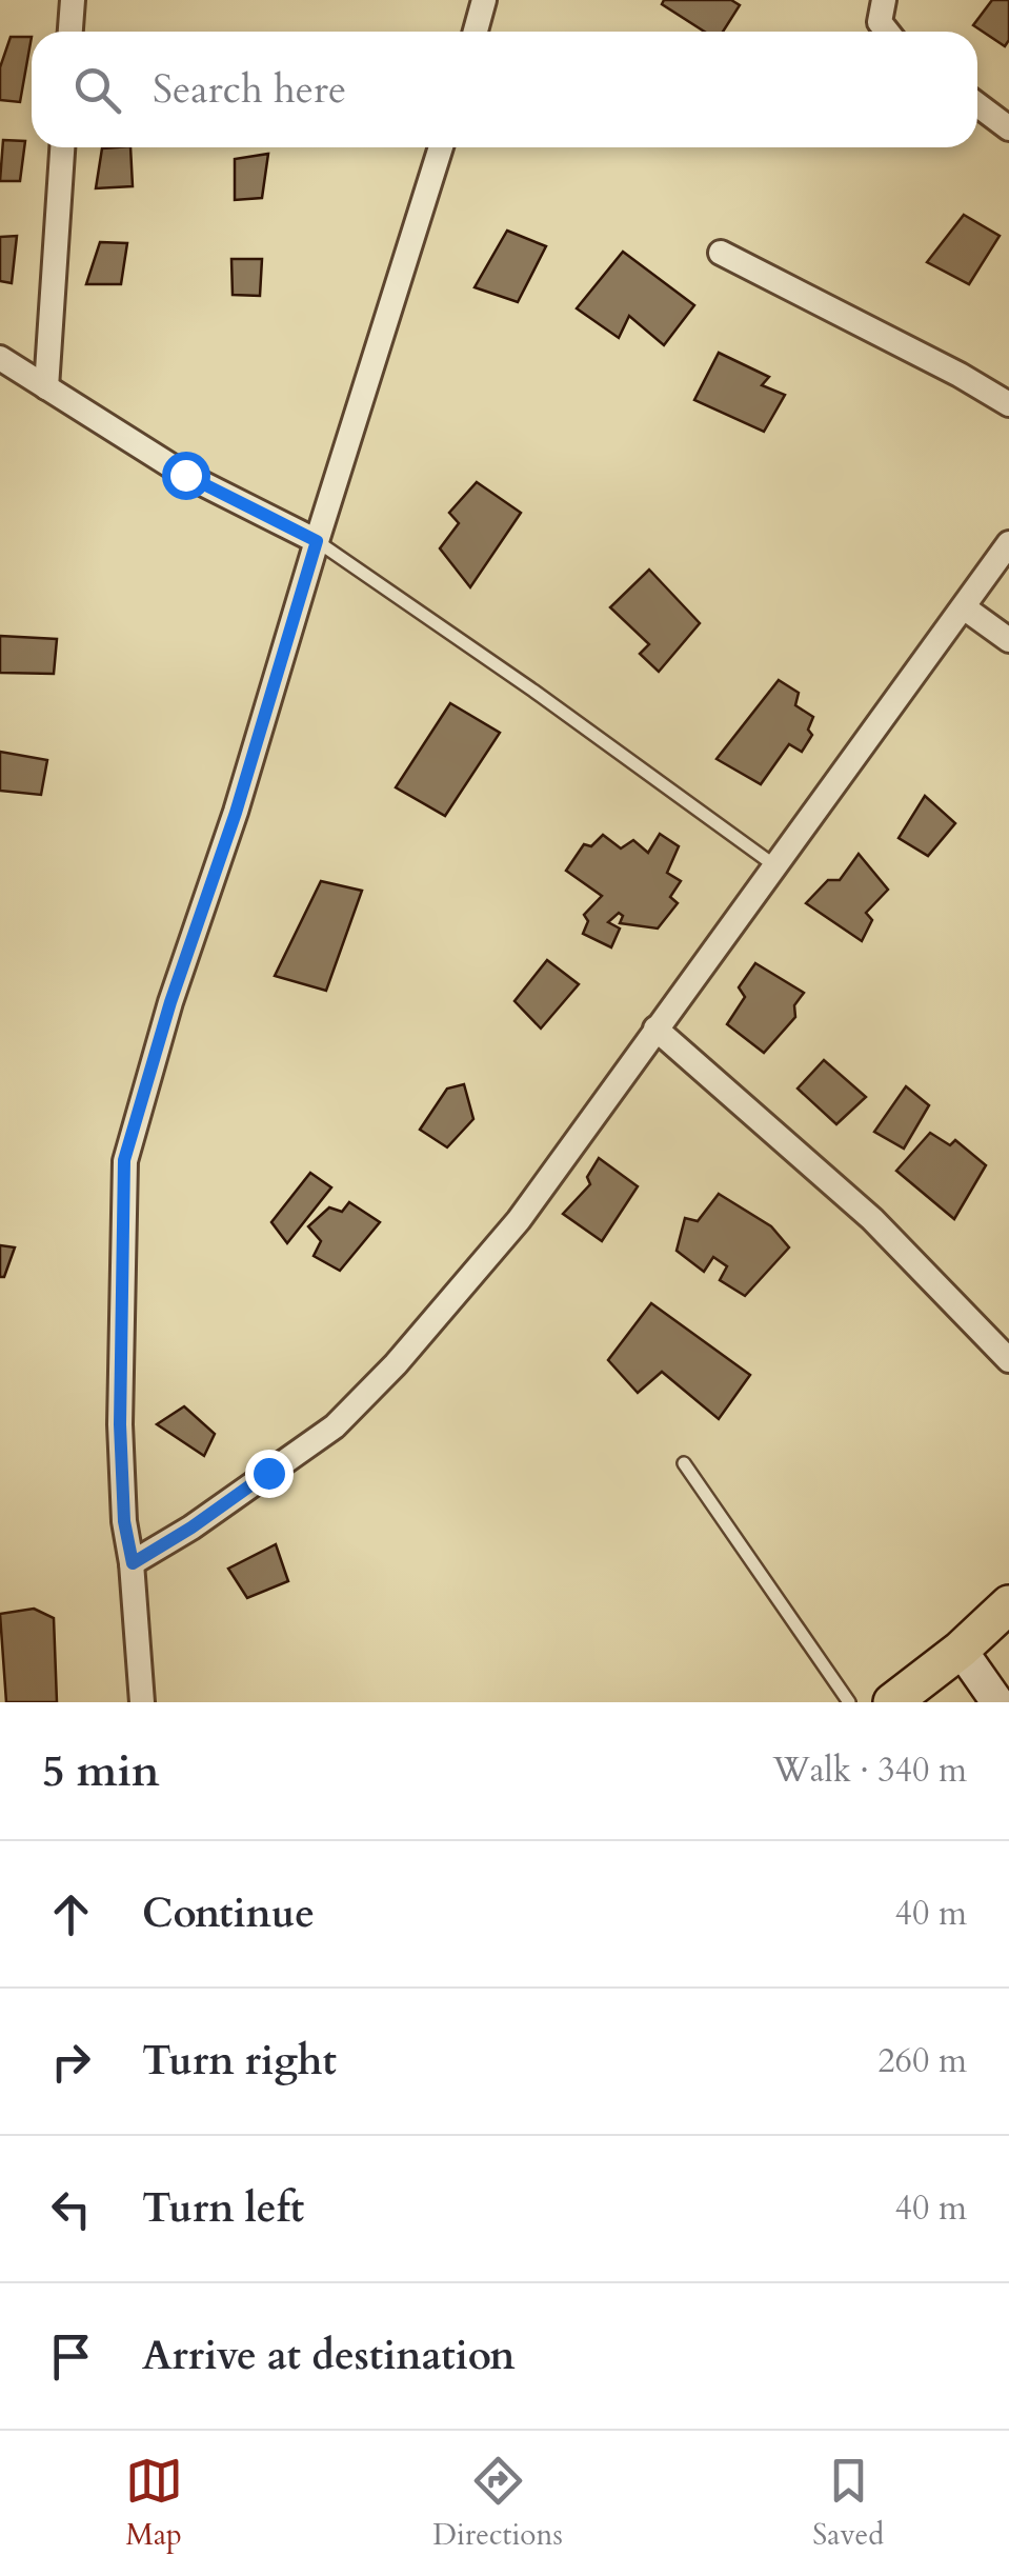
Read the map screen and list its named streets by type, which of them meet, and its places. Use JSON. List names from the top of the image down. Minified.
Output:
{"page":{"search":"Search here","heading":["5 min","Walk · 340 m"],"list":[["Continue","40 m"],["Turn right","260 m"],["Turn left","40 m"],"Arrive at destination"],"nav":["Map","Directions","Saved"]}}
